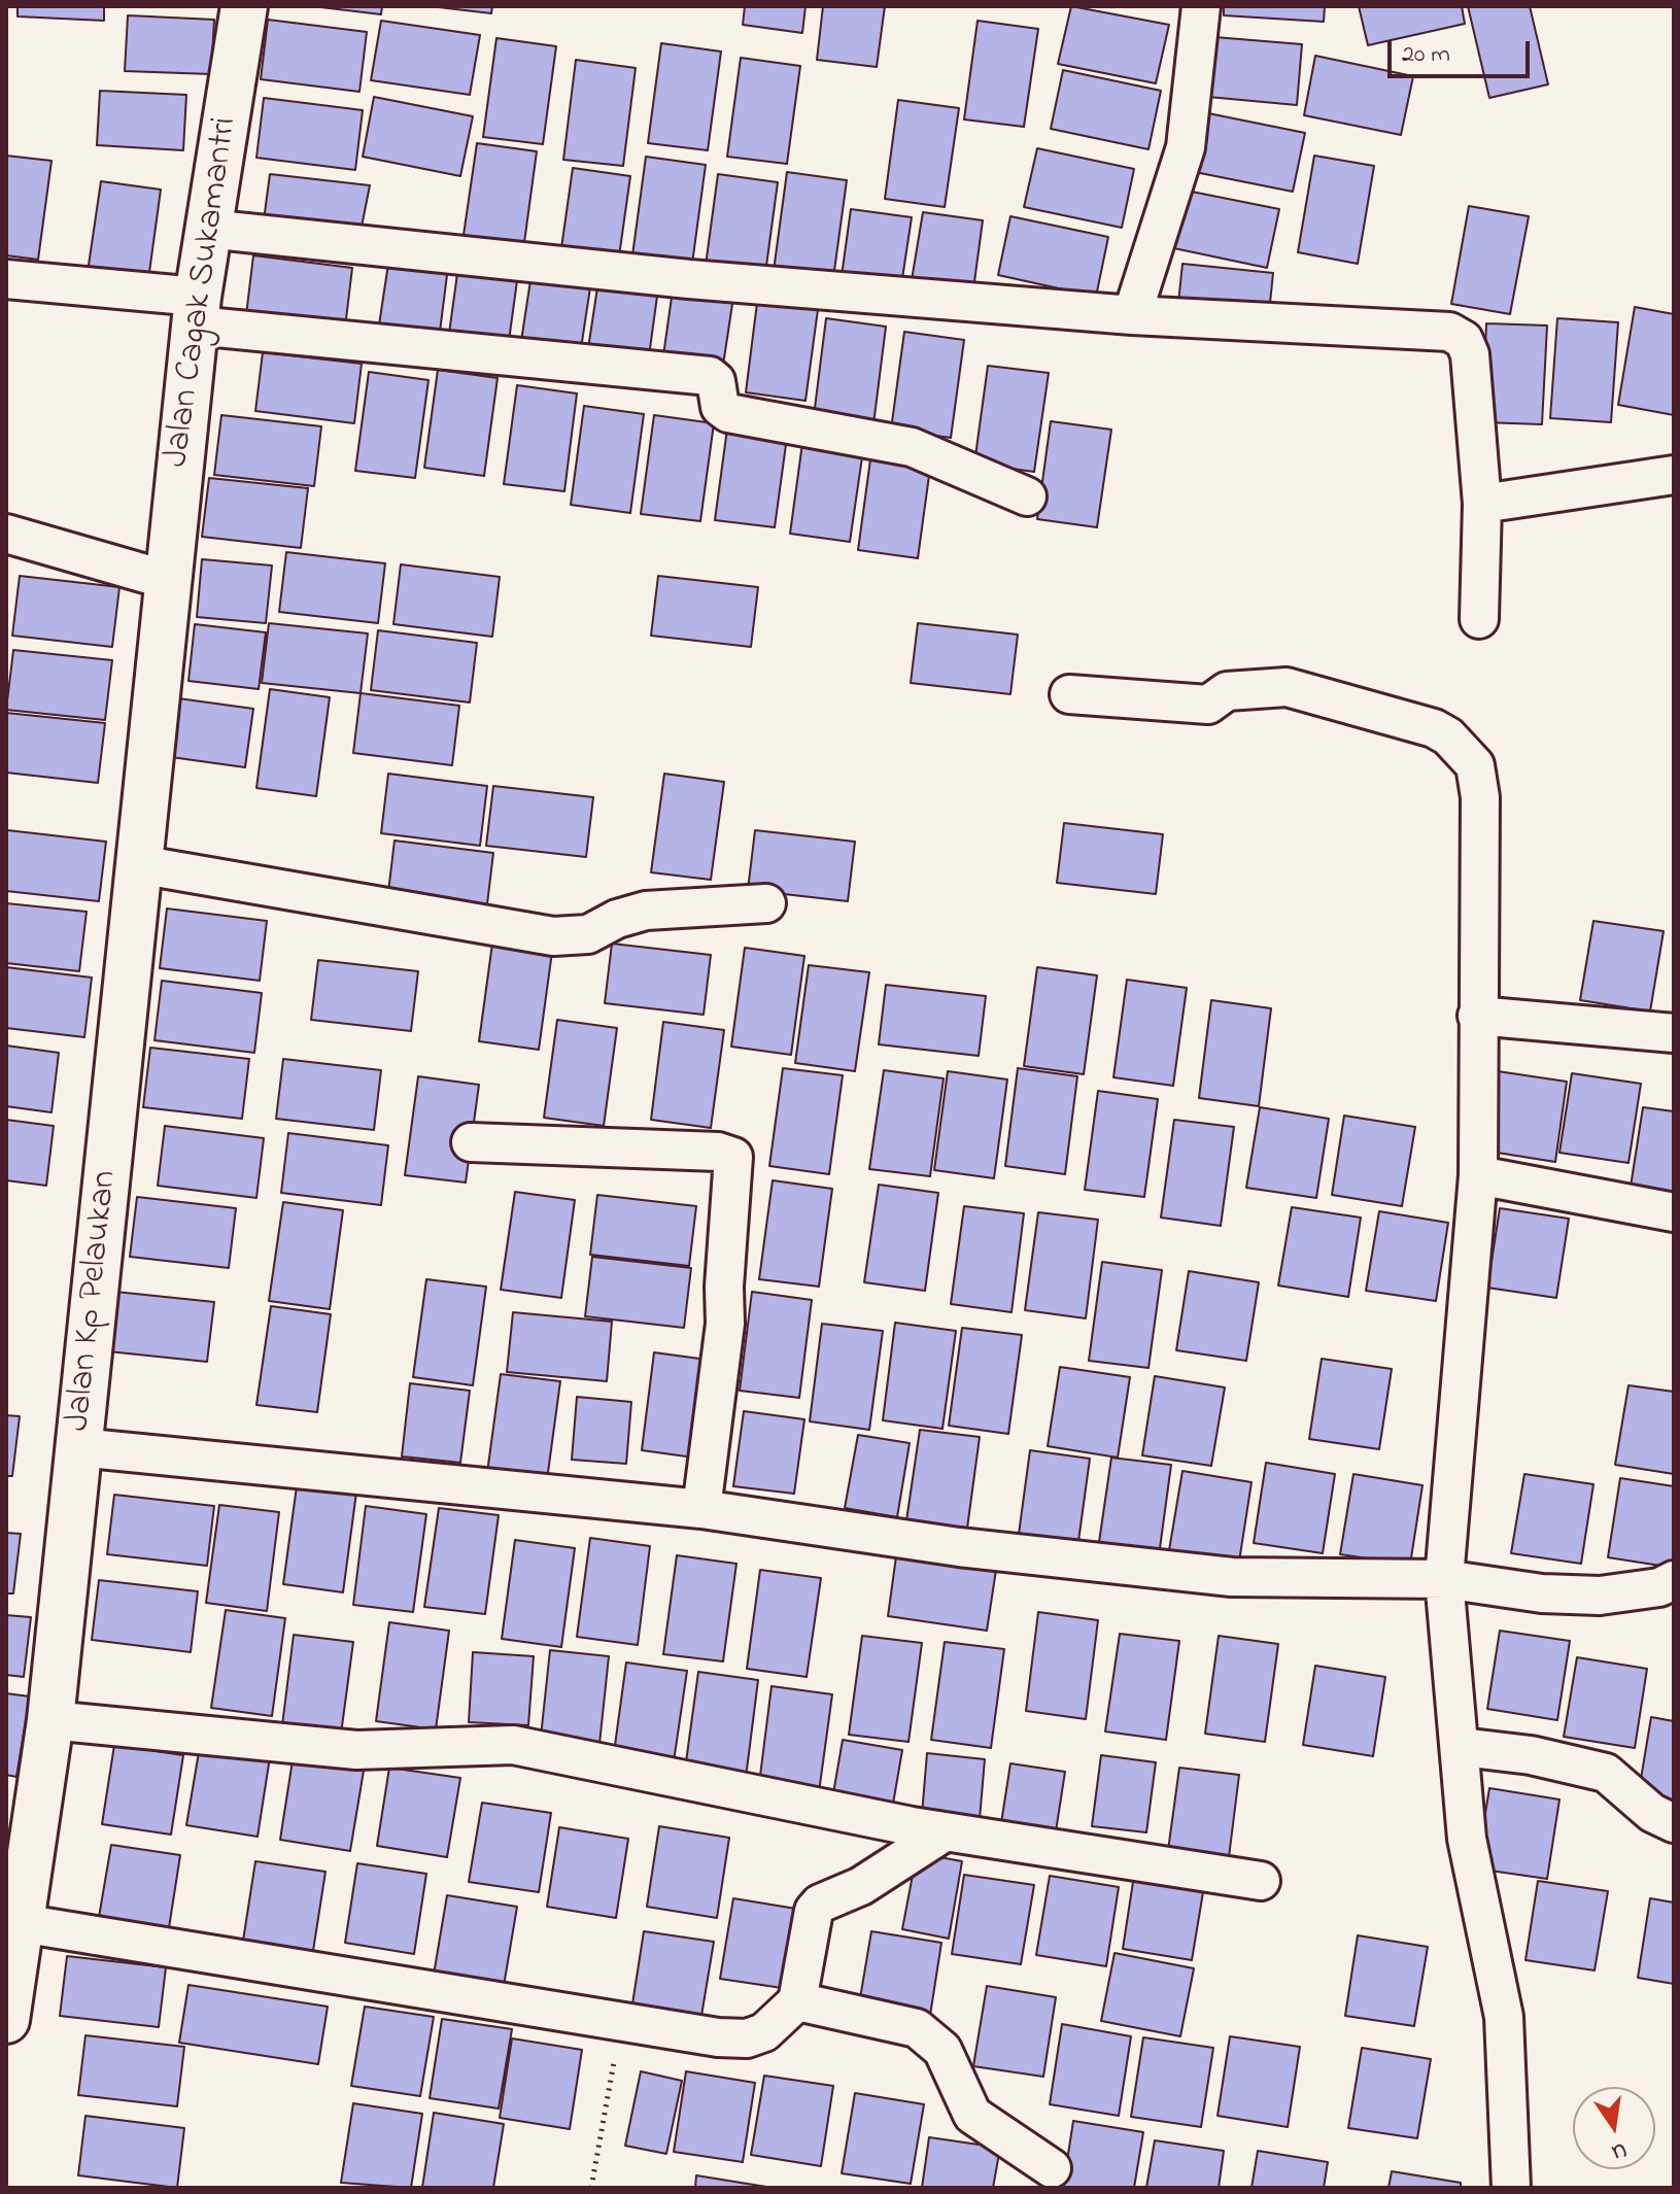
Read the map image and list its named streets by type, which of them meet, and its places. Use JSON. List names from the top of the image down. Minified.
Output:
{"streets":{"street":["Jalan Cagak Sukamantri","Jalan Kp Pelaukan"]},"crossings":[["Jalan Cagak Sukamantri","Jalan Kp Pelaukan"]],"scale_bar":"20 m","north":"bottom"}
